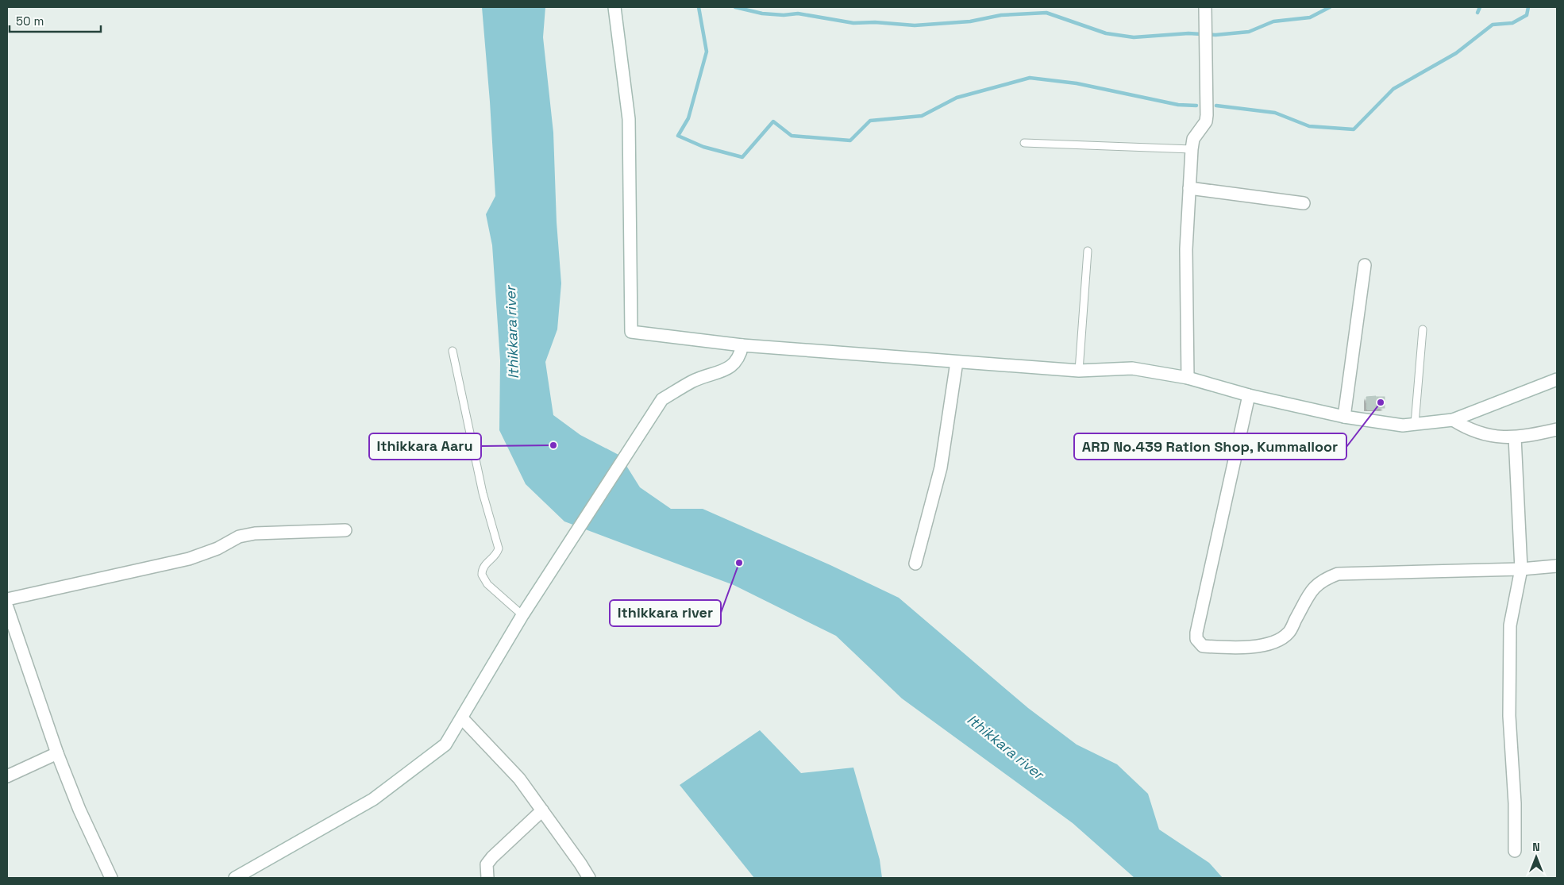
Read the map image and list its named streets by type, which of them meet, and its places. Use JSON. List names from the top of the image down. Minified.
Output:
{"water":["Ithikkara river"],"places":["ARD No.439 Ration Shop, Kummalloor","Ithikkara Aaru","Ithikkara river"],"scale_bar":"50 m","north":"top"}
